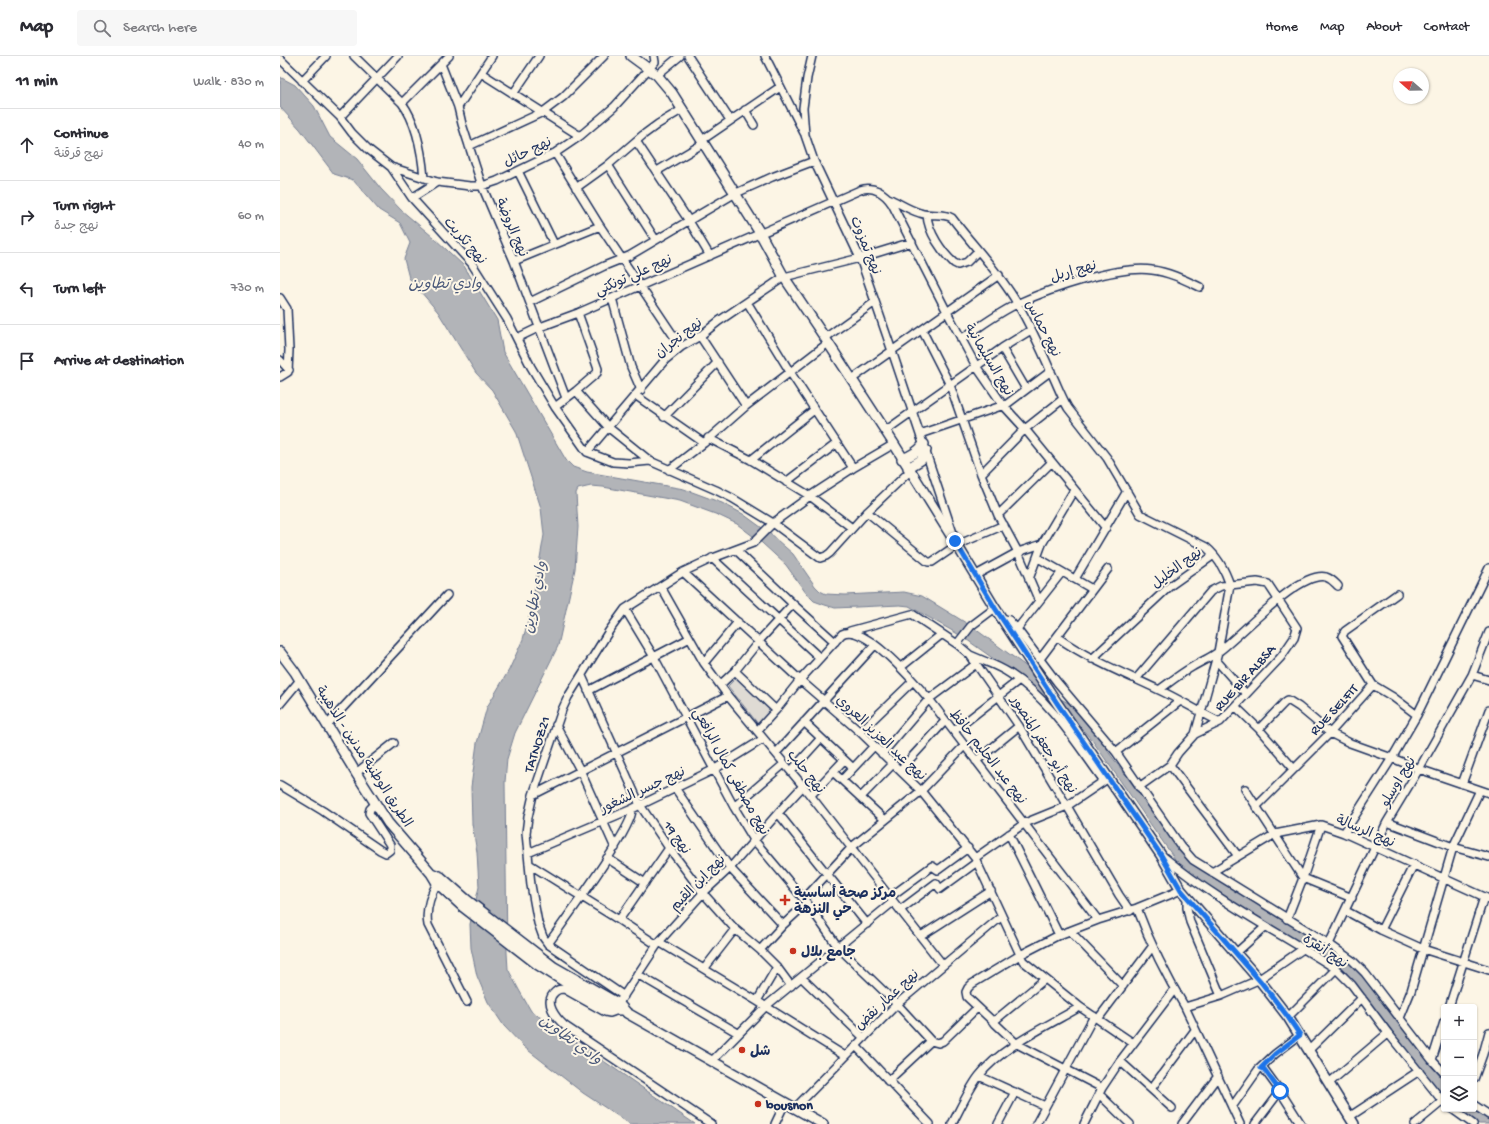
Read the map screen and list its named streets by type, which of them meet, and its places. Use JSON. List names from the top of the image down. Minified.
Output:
{"streets":{"main road":["الطريق الوطنية مدنين - الذهيبة"],"street":["نهج حائل","نهج الروضة","نهج تكريت","نهج تمزوت","نهج إربل","نهج علي تونكتي","نهج حماس","نهج نجران","نهج السليمانية","نهج الخليل","RUE BIR ALBSA","RUE SELFIT","نهج عبد العزيز العروي","TATNOZ21","نهج أبو جعفر المنصور","نهج عبد الحليم حافظ","نهج مصطفى كمال الرافعي","نهج حلب","نهج اوسلو","نهج جسر الشغور","نهج الرسالة","نهج 19","نهج ابن القيم","نهج أنقرة","نهج عمار نقض"]},"crossings":[["نهج حائل","نهج الروضة"],["نهج حائل","نهج تكريت"],["نهج الروضة","نهج علي تونكتي"],["نهج تكريت","نهج علي تونكتي"],["نهج تكريت","نهج نجران"],["نهج تمزوت","نهج علي تونكتي"],["نهج إربل","نهج حماس"],["نهج إربل","نهج السليمانية"],["نهج علي تونكتي","نهج السليمانية"],["نهج حماس","نهج السليمانية"],["نهج حماس","نهج الخليل"],["نهج عبد العزيز العروي","TATNOZ21"],["نهج عبد العزيز العروي","نهج عمار نقض"],["TATNOZ21","نهج مصطفى كمال الرافعي"],["TATNOZ21","نهج حلب"],["TATNOZ21","نهج جسر الشغور"],["TATNOZ21","نهج 19"],["نهج أبو جعفر المنصور","نهج عبد الحليم حافظ"],["الطريق الوطنية مدنين - الذهيبة","نهج ابن القيم"],["الطريق الوطنية مدنين - الذهيبة","نهج عمار نقض"],["نهج مصطفى كمال الرافعي","نهج جسر الشغور"],["نهج مصطفى كمال الرافعي","نهج ابن القيم"],["نهج مصطفى كمال الرافعي","نهج عمار نقض"],["نهج حلب","نهج جسر الشغور"],["نهج حلب","نهج ابن القيم"],["نهج حلب","نهج عمار نقض"],["نهج اوسلو","نهج الرسالة"],["نهج جسر الشغور","نهج 19"],["نهج 19","نهج ابن القيم"]],"water":["وادي تطاوين"],"places":{"health":["مركز صحة أساسية حي النزهة"],"other":["جامع بلال","شل","bousnon"]},"north":"left","page":{"header":"Map","search":"Search here","nav":["Home","Map","About","Contact"],"heading":["11 min","Walk · 830 m"],"list":[["Continue","نهج قرقنة","40 m"],["Turn right","نهج جدة","60 m"],["Turn left","730 m"],"Arrive at destination"],"map_buttons":["+","−"]}}
